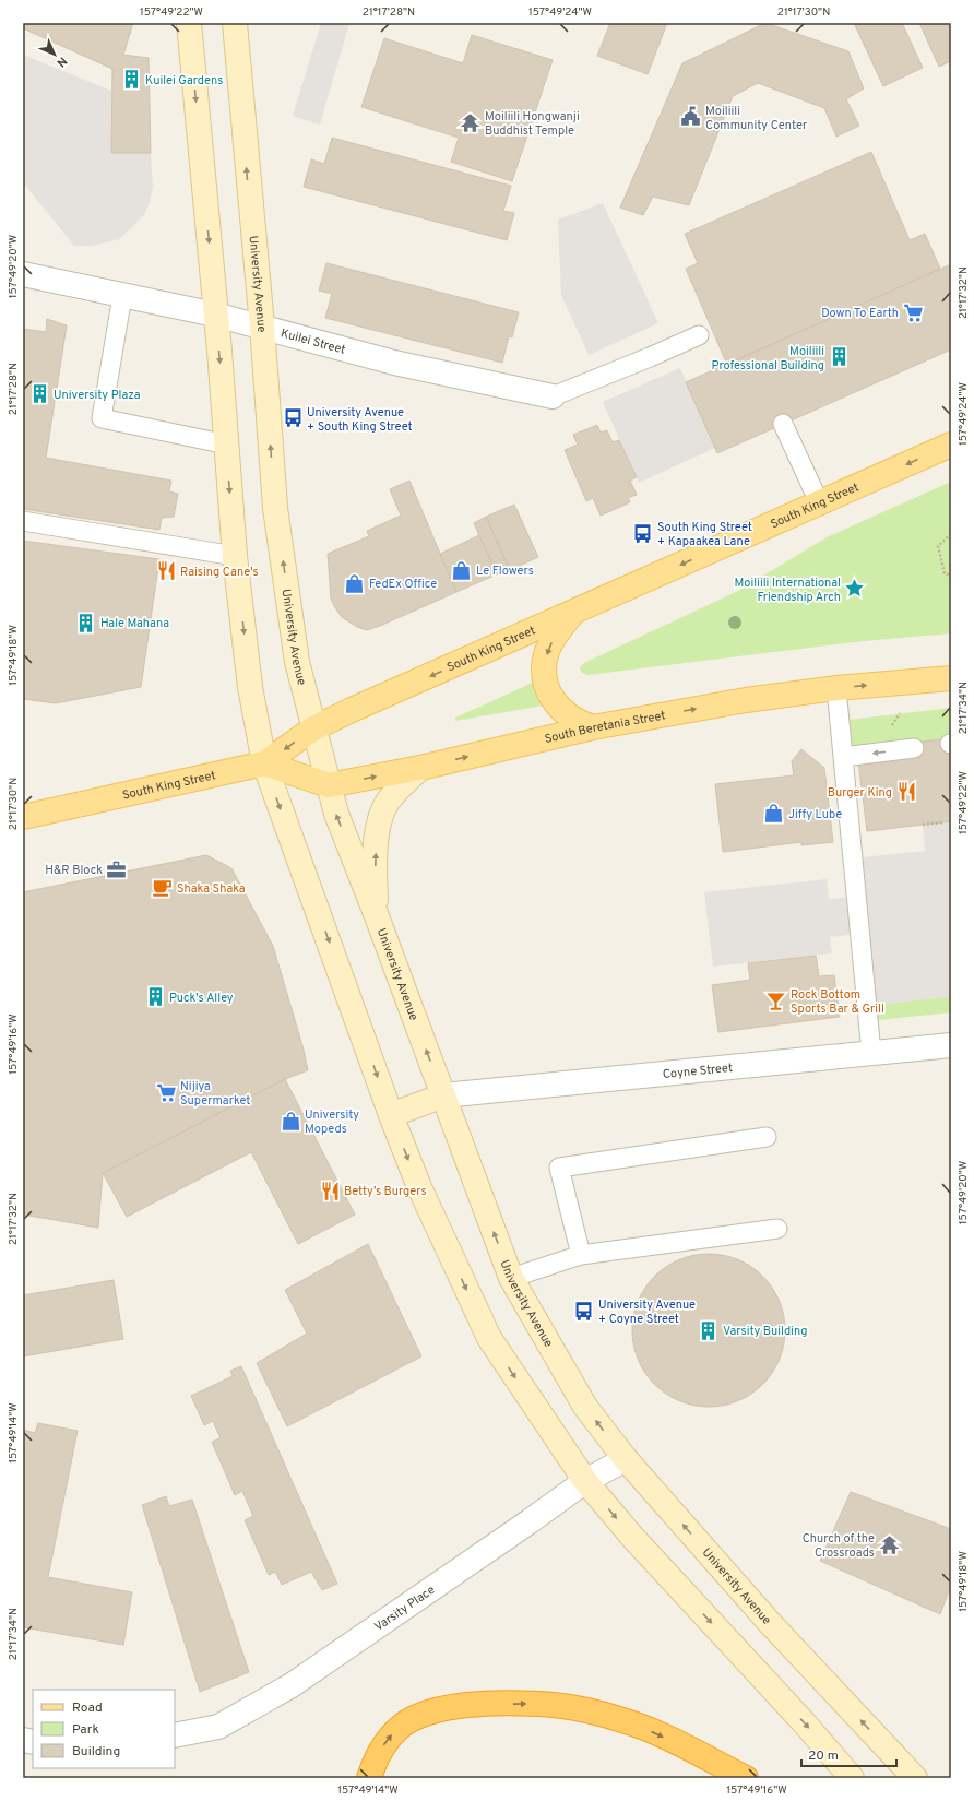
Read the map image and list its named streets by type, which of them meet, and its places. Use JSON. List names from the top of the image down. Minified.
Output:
{"streets":{"main road":["University Avenue","South King Street","South Beretania Street"],"street":["Kuilei Street","Coyne Street","Varsity Place"]},"crossings":[["University Avenue","Kuilei Street"],["University Avenue","South King Street"],["University Avenue","South Beretania Street"],["University Avenue","Coyne Street"],["University Avenue","Varsity Place"],["South King Street","South Beretania Street"]],"one_way":["South King Street","South Beretania Street"],"places":{"building":["Kuilei Gardens","Moiliili Professional Building","University Plaza","Hale Mahana","Puck's Alley","Varsity Building"],"public building":["Moiliili Community Center"],"temple":["Moiliili Hongwanji Buddhist Temple","Church of the Crossroads"],"supermarket":["Down To Earth","Nijiya Supermarket"],"bus stop":["University Avenue + South King Street","South King Street + Kapaakea Lane","University Avenue + Coyne Street"],"shop":["Le Flowers","FedEx Office","Jiffy Lube","University Mopeds"],"restaurant":["Raising Cane's","Burger King","Betty’s Burgers"],"place":["Moiliili International Friendship Arch"],"office":["H&R Block"],"cafe":["Shaka Shaka"],"bar":["Rock Bottom Sports Bar & Grill"]},"legend":["Road","Park","Building"],"scale_bar":"20 m","north":"bottom right","coordinates":["157°49'22\"W","21°17'28\"N","157°49'24\"W","21°17'30\"N","157°49'20\"W","21°17'32\"N","157°49'18\"W","21°17'34\"N","157°49'16\"W","157°49'14\"W"]}
